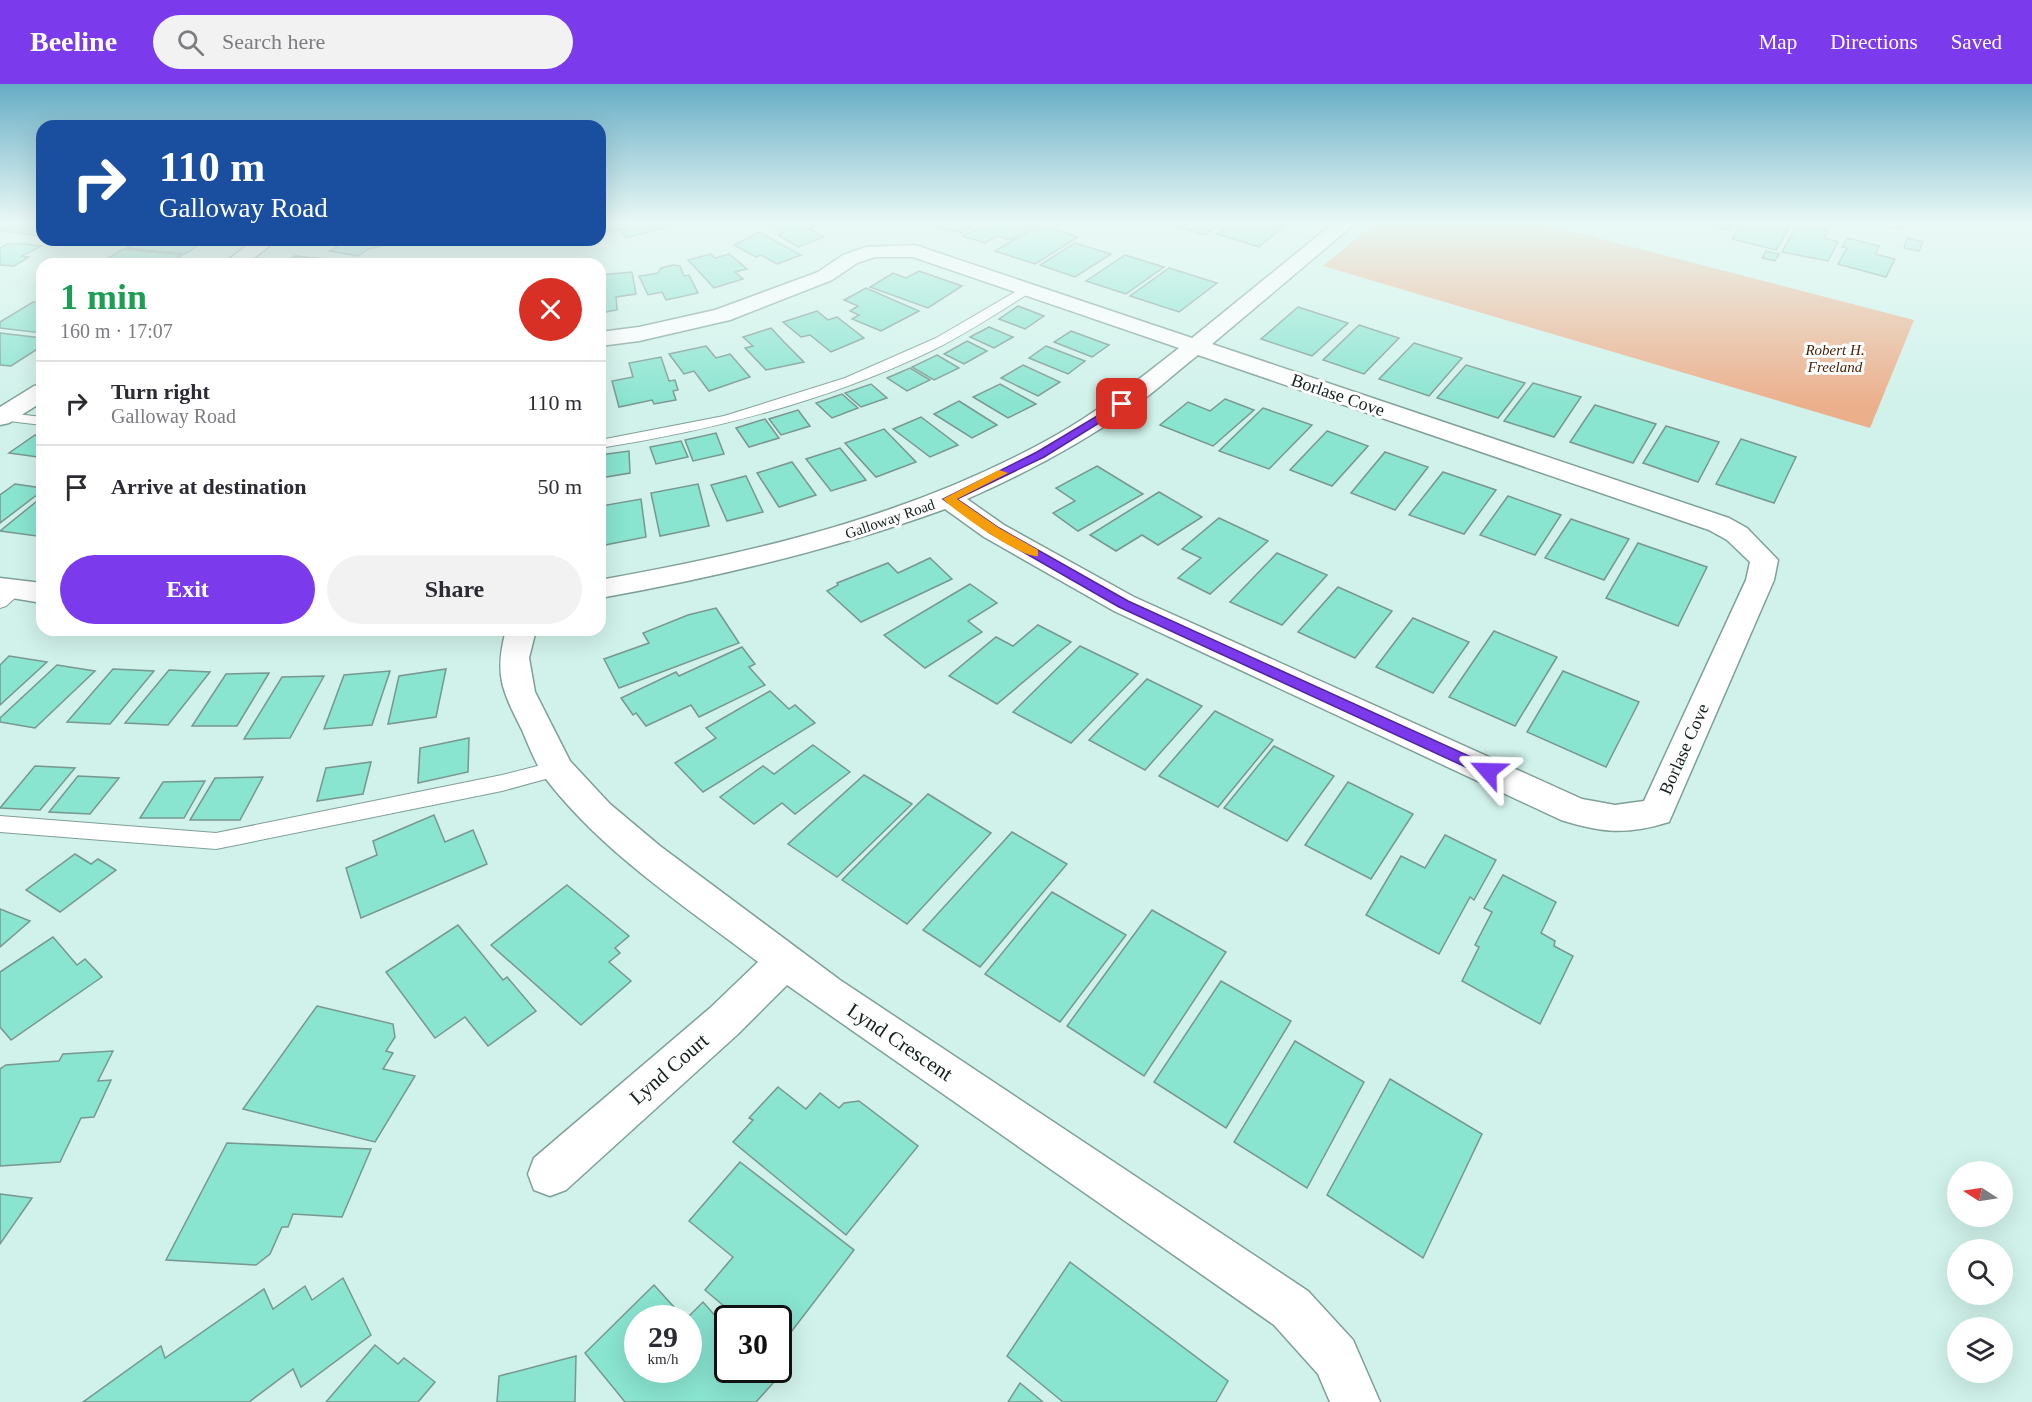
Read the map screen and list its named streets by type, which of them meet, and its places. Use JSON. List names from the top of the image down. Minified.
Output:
{"streets":{"street":["Borlase Cove","Galloway Road","Lynd Crescent","Lynd Court"]},"crossings":[["Borlase Cove","Galloway Road"],["Lynd Crescent","Lynd Court"]],"parks":["Robert H. Freeland"],"north":"left","page":{"header":"Beeline","search":"Search here","nav":["Map","Directions","Saved"],"turn":["110 m","Galloway Road"],"heading":["1 min","160 m · 17:07"],"list":[{"name":"Turn right","note":"Galloway Road","value":"110 m"},{"name":"Arrive at destination","value":"50 m"}],"buttons":["Exit","Share"],"speed":"29 km/h","limit":"30"}}
